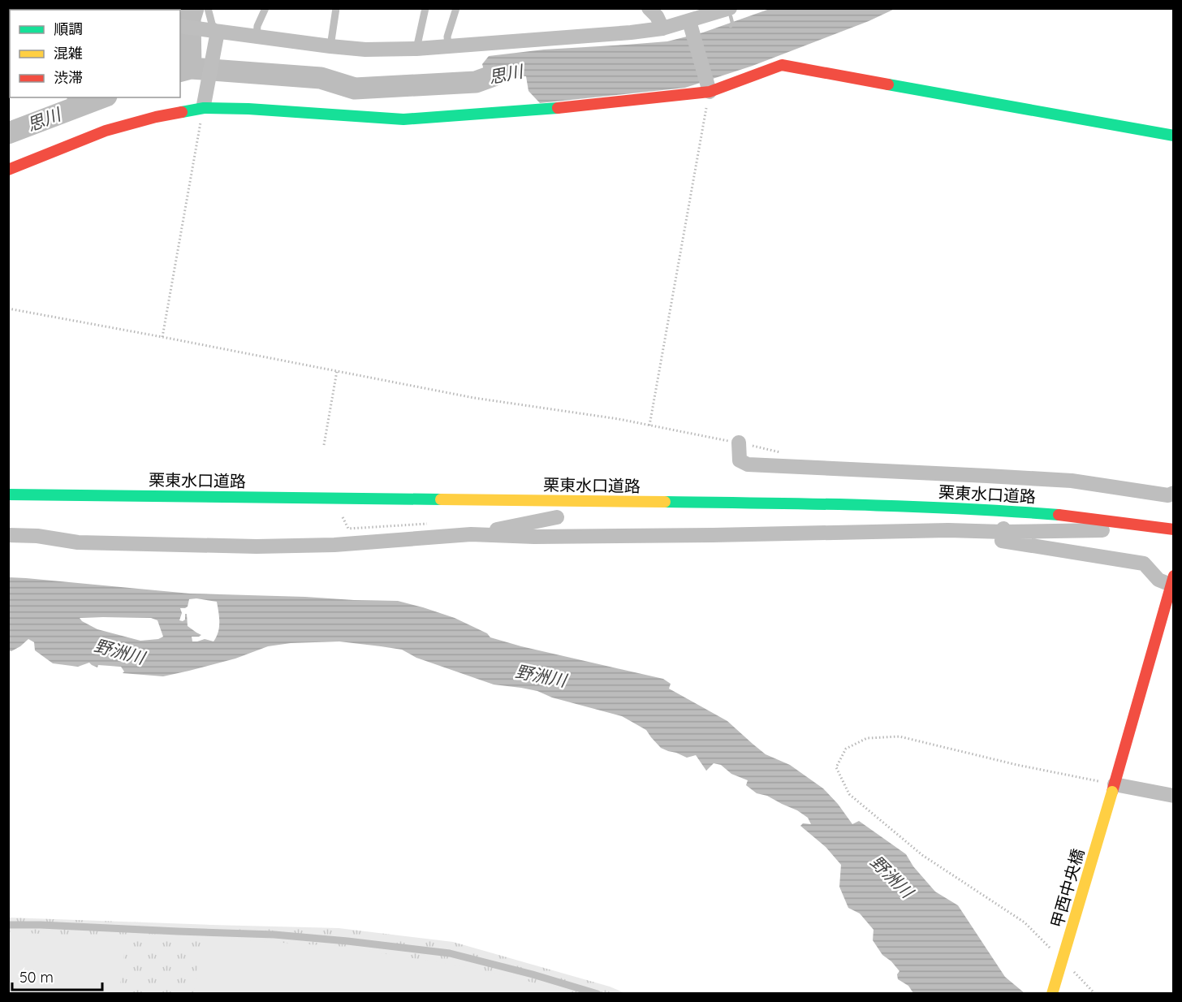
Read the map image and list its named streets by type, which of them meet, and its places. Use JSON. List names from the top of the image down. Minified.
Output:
{"streets":{"main road":["栗東水口道路","甲西中央橋"]},"water":["思川","野洲川"],"legend":["順調","混雑","渋滞"],"scale_bar":"50 m"}
